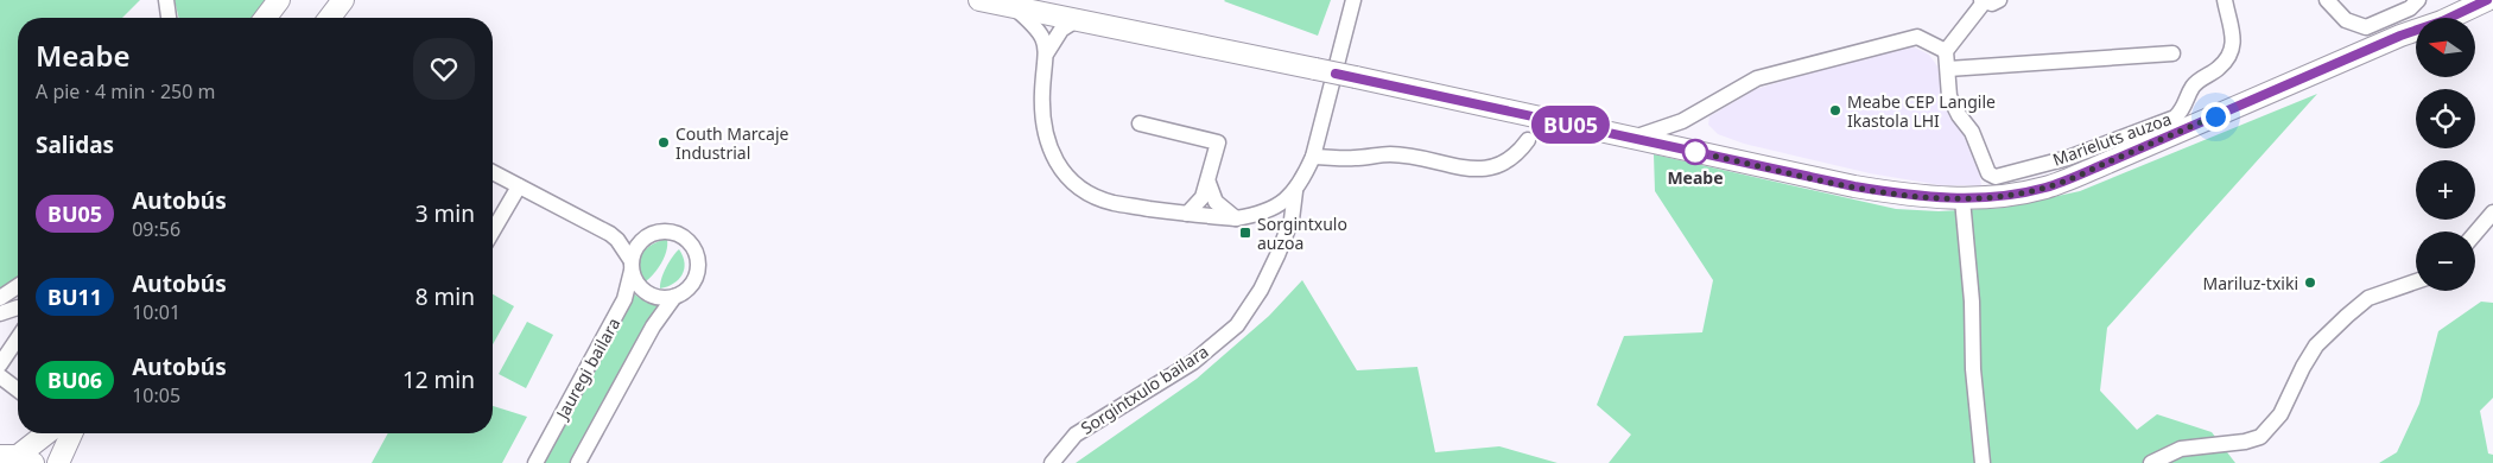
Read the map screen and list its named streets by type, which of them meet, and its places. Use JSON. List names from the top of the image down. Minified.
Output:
{"streets":{"street":["Marieluts auzoa","Jauregi bailara","Sorgintxulo bailara"]},"places":{"other":["Meabe CEP Langile Ikastola LHI","Couth Marcaje Industrial","Meabe","Mariluz-txiki"],"transit":["Sorgintxulo auzoa"]},"lines":["bus line BU05"],"north":"left","page":{"on_map":"BU05","map_buttons":["+","−"],"heading":[["Meabe","A pie · 4 min · 250 m"],"Salidas"],"list":[{"mark":"BU05","name":"Autobús","note":"09:56","value":"3 min"},{"mark":"BU11","name":"Autobús","note":"10:01","value":"8 min"},{"mark":"BU06","name":"Autobús","note":"10:05","value":"12 min"}]}}
